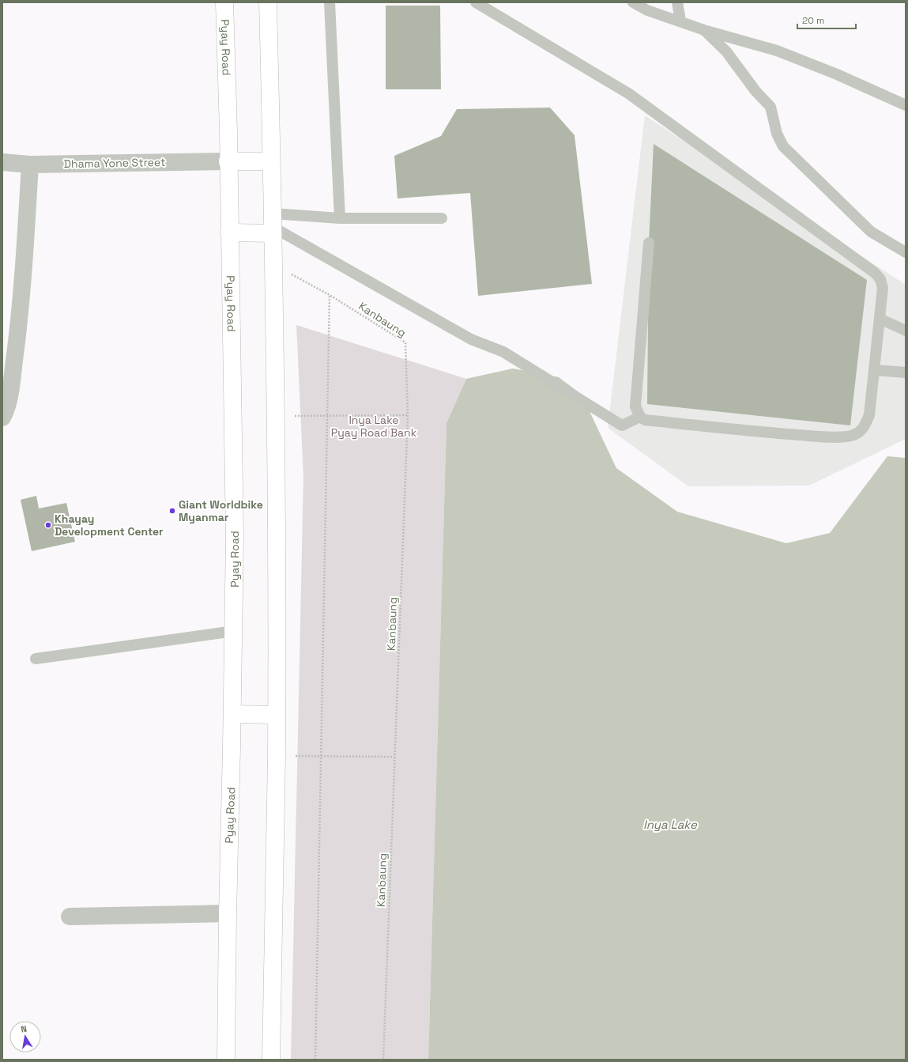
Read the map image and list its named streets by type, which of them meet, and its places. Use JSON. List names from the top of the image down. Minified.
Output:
{"streets":{"highway":["Pyay Road"],"street":["Dhama Yone Street"],"path":["Kanbaung"]},"crossings":[["Pyay Road","Dhama Yone Street"]],"water":["Inya Lake"],"parks":["Inya Lake Pyay Road Bank"],"places":["Giant Worldbike Myanmar","Khayay Development Center"],"scale_bar":"20 m","north":"top"}
